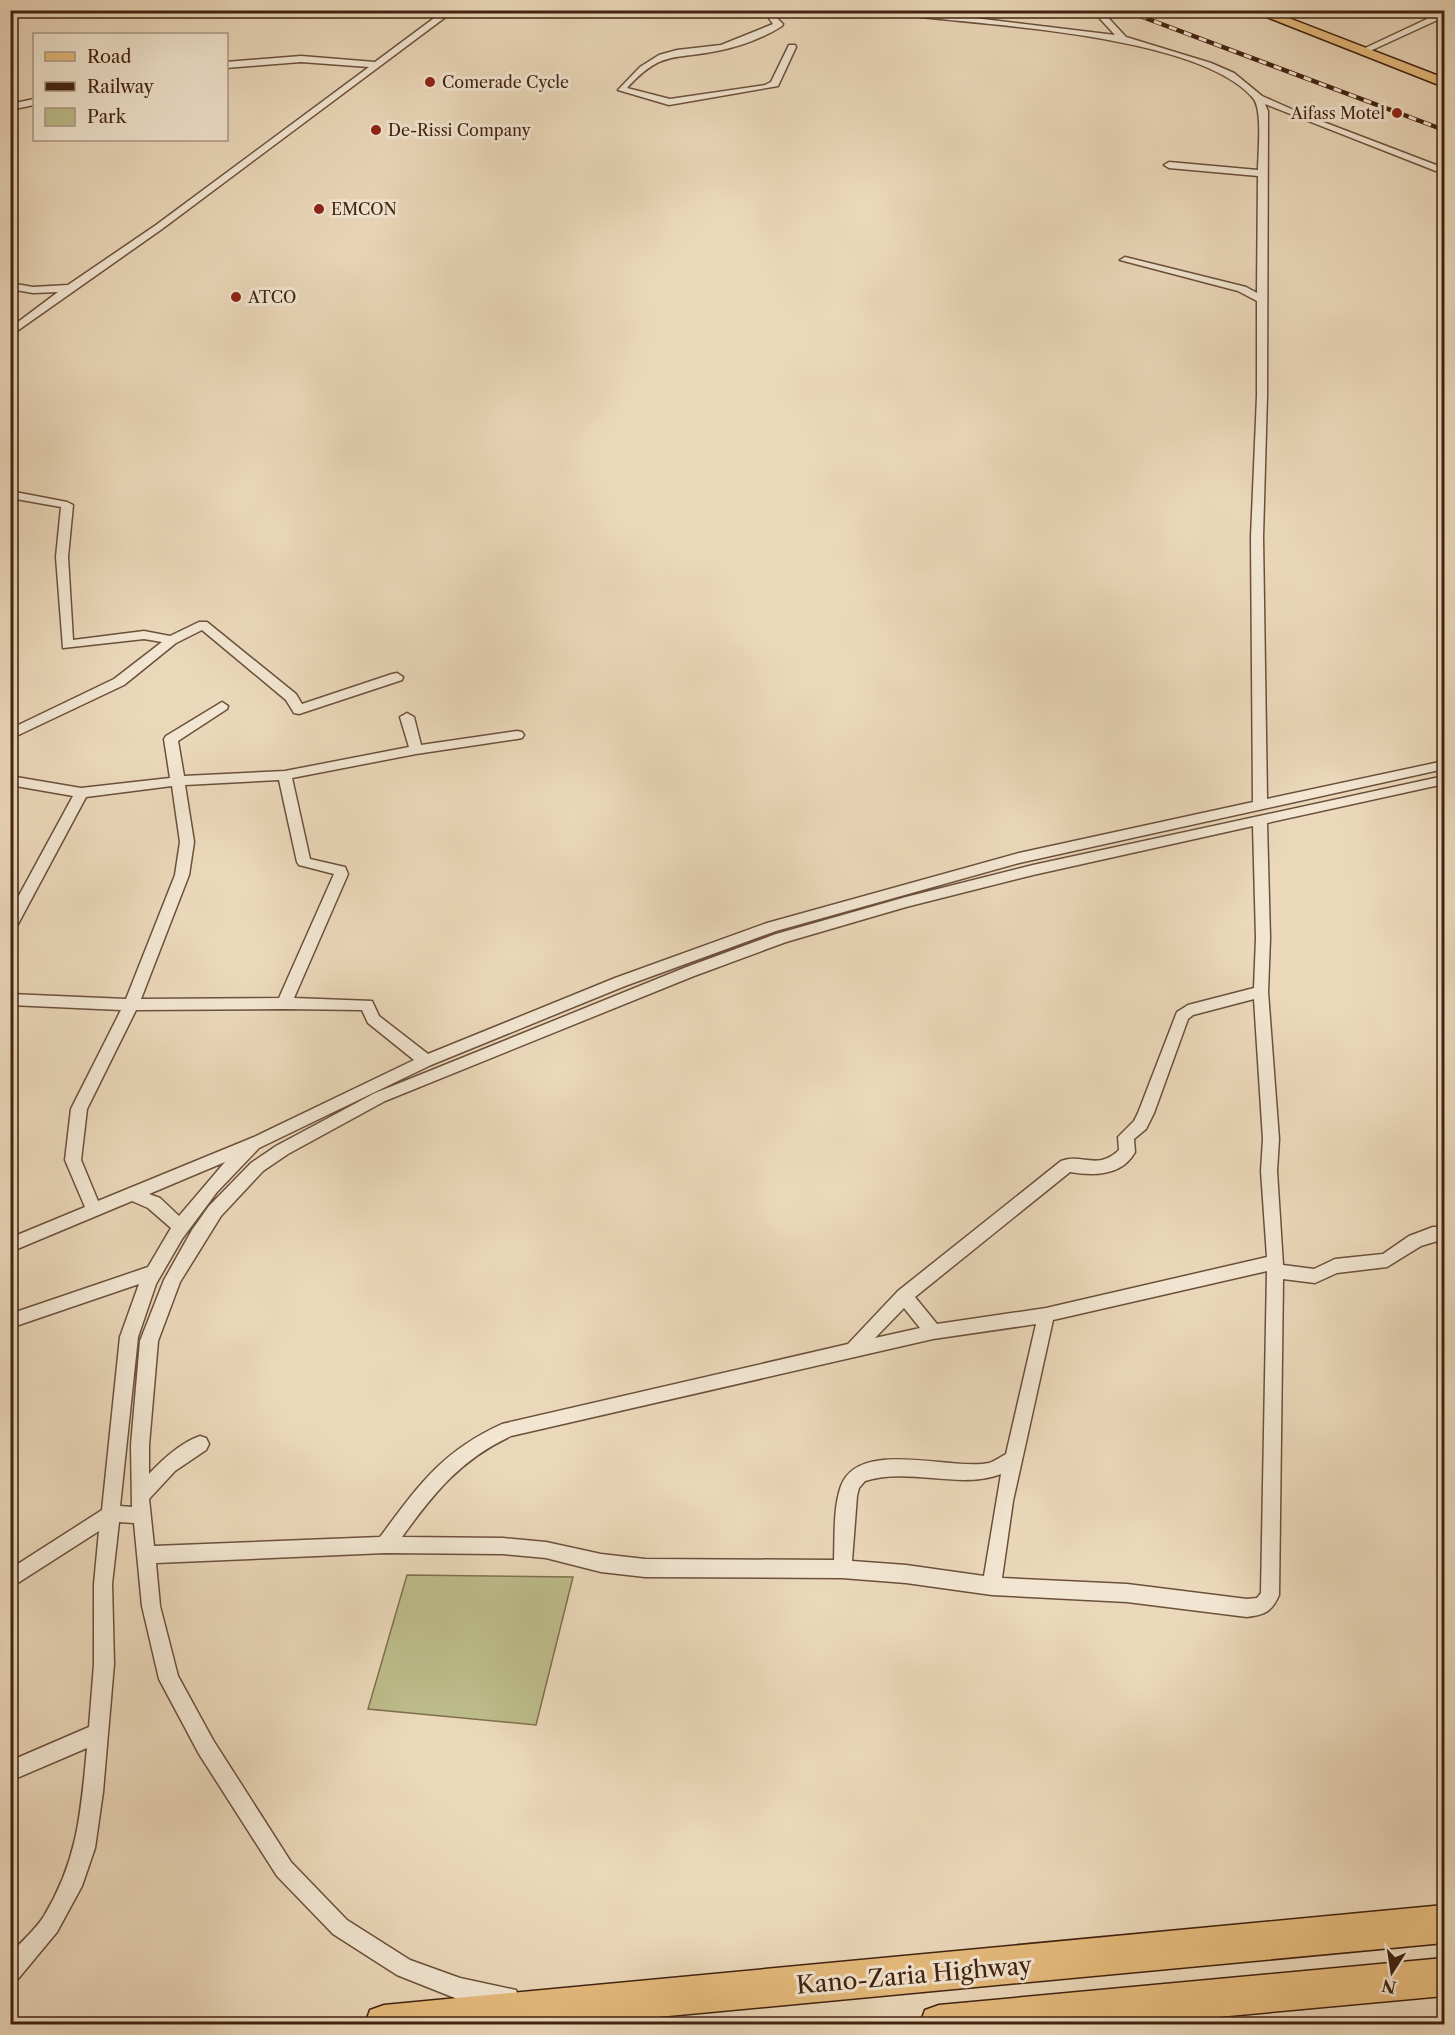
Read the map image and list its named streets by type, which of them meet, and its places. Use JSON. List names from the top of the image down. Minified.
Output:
{"streets":{"highway":["Kano-Zaria Highway"]},"places":["Comerade Cycle","Aifass Motel","De-Rissi Company","EMCON","ATCO"],"legend":["Road","Railway","Park"],"north":"bottom"}
